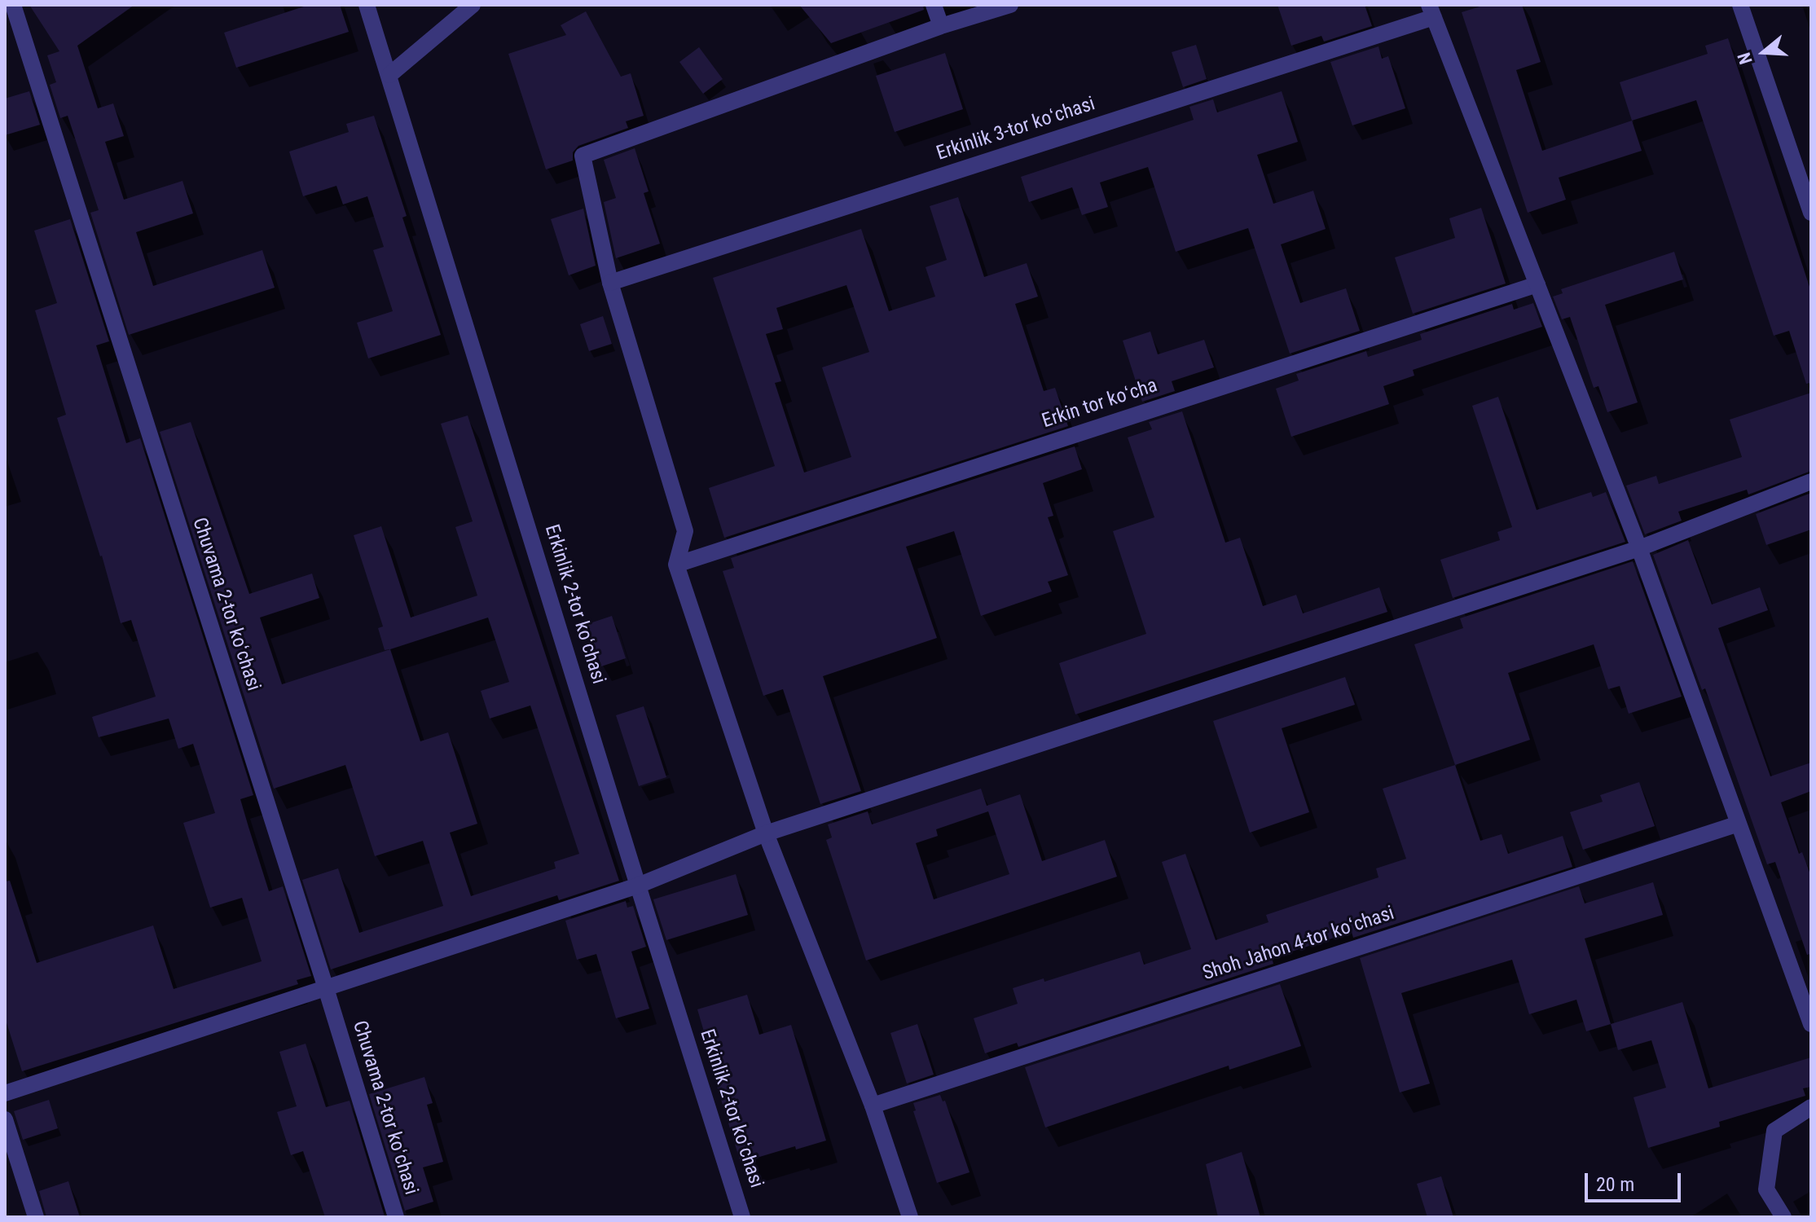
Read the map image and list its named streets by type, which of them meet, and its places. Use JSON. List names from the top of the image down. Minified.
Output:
{"streets":{"street":["Erkinlik 3-tor koʻchasi","Erkin tor koʻcha","Chuvama 2-tor koʻchasi","Erkinlik 2-tor koʻchasi","Shoh Jahon 4-tor koʻchasi"]},"scale_bar":"20 m","north":"left"}
